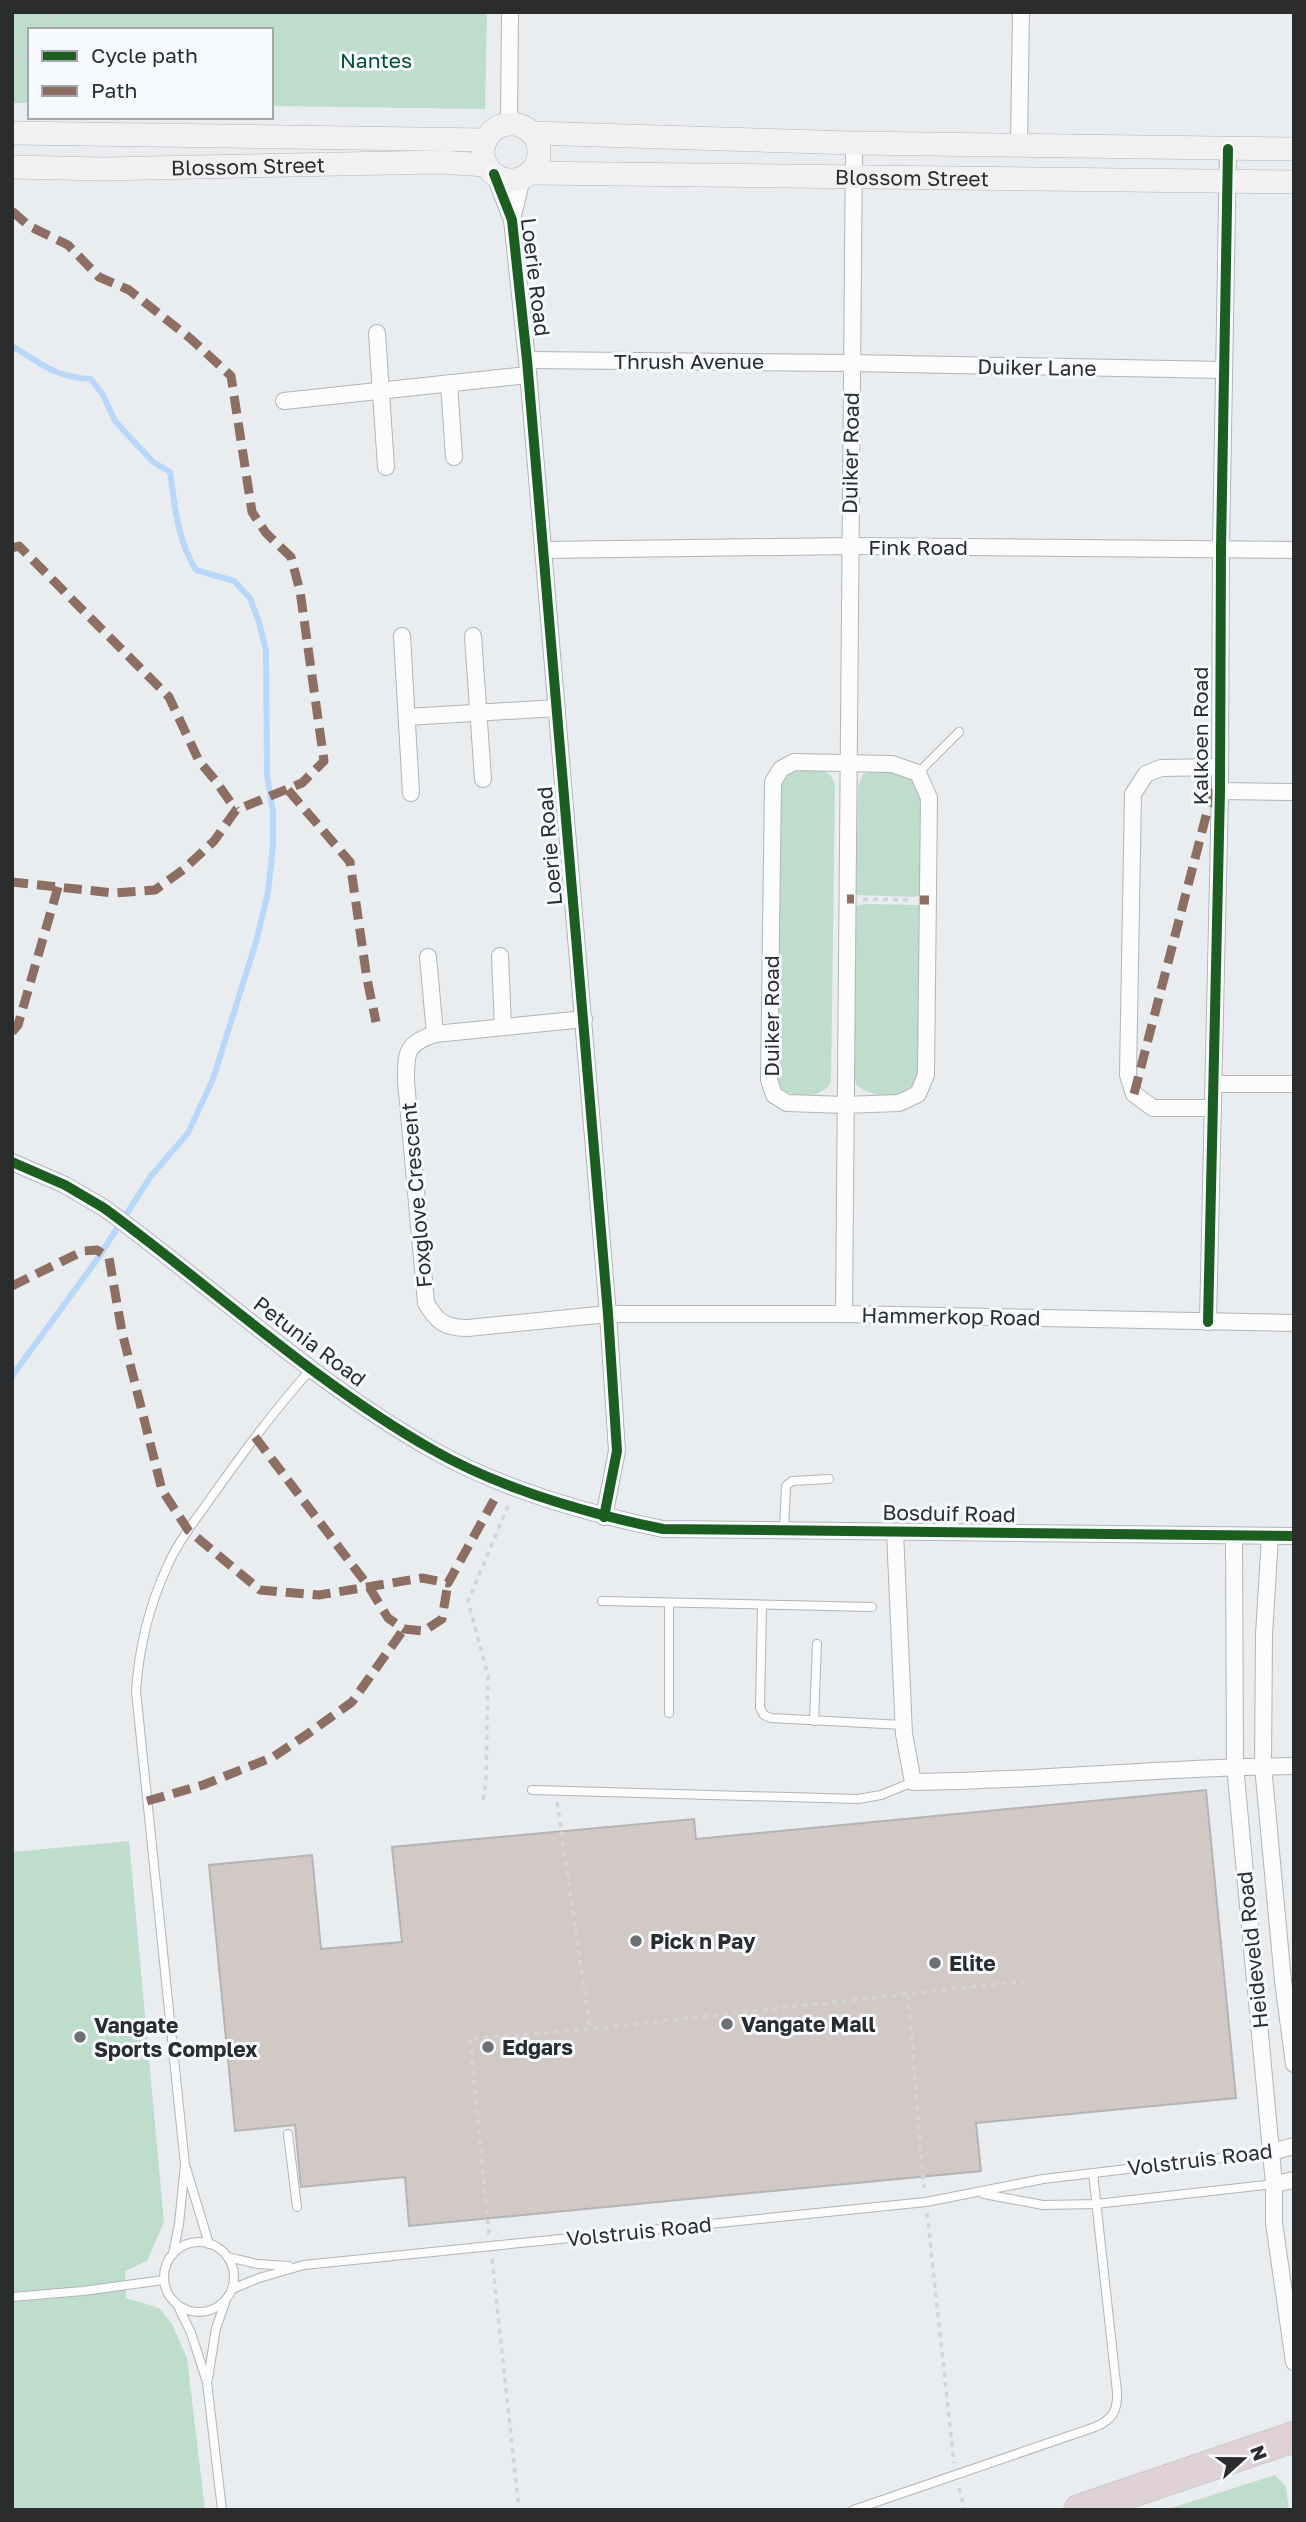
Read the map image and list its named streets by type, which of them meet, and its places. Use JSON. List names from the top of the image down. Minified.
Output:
{"streets":{"street":["Blossom Street","Loerie Road","Thrush Avenue","Duiker Lane","Duiker Road","Fink Road","Kalkoen Road","Foxglove Crescent","Hammerkop Road","Petunia Road","Bosduif Road","Heideveld Road","Volstruis Road"]},"crossings":[["Blossom Street","Loerie Road"],["Blossom Street","Duiker Road"],["Blossom Street","Kalkoen Road"],["Loerie Road","Thrush Avenue"],["Loerie Road","Fink Road"],["Loerie Road","Foxglove Crescent"],["Loerie Road","Hammerkop Road"],["Loerie Road","Petunia Road"],["Loerie Road","Bosduif Road"],["Thrush Avenue","Duiker Lane"],["Thrush Avenue","Duiker Road"],["Duiker Lane","Duiker Road"],["Duiker Lane","Kalkoen Road"],["Duiker Road","Fink Road"],["Duiker Road","Hammerkop Road"],["Fink Road","Kalkoen Road"],["Kalkoen Road","Hammerkop Road"],["Foxglove Crescent","Hammerkop Road"],["Petunia Road","Bosduif Road"],["Bosduif Road","Heideveld Road"],["Heideveld Road","Volstruis Road"]],"parks":["Nantes"],"places":["Pick n Pay","Elite","Vangate Mall","Vangate Sports Complex","Edgars"],"legend":["Cycle path","Path"],"north":"right"}
